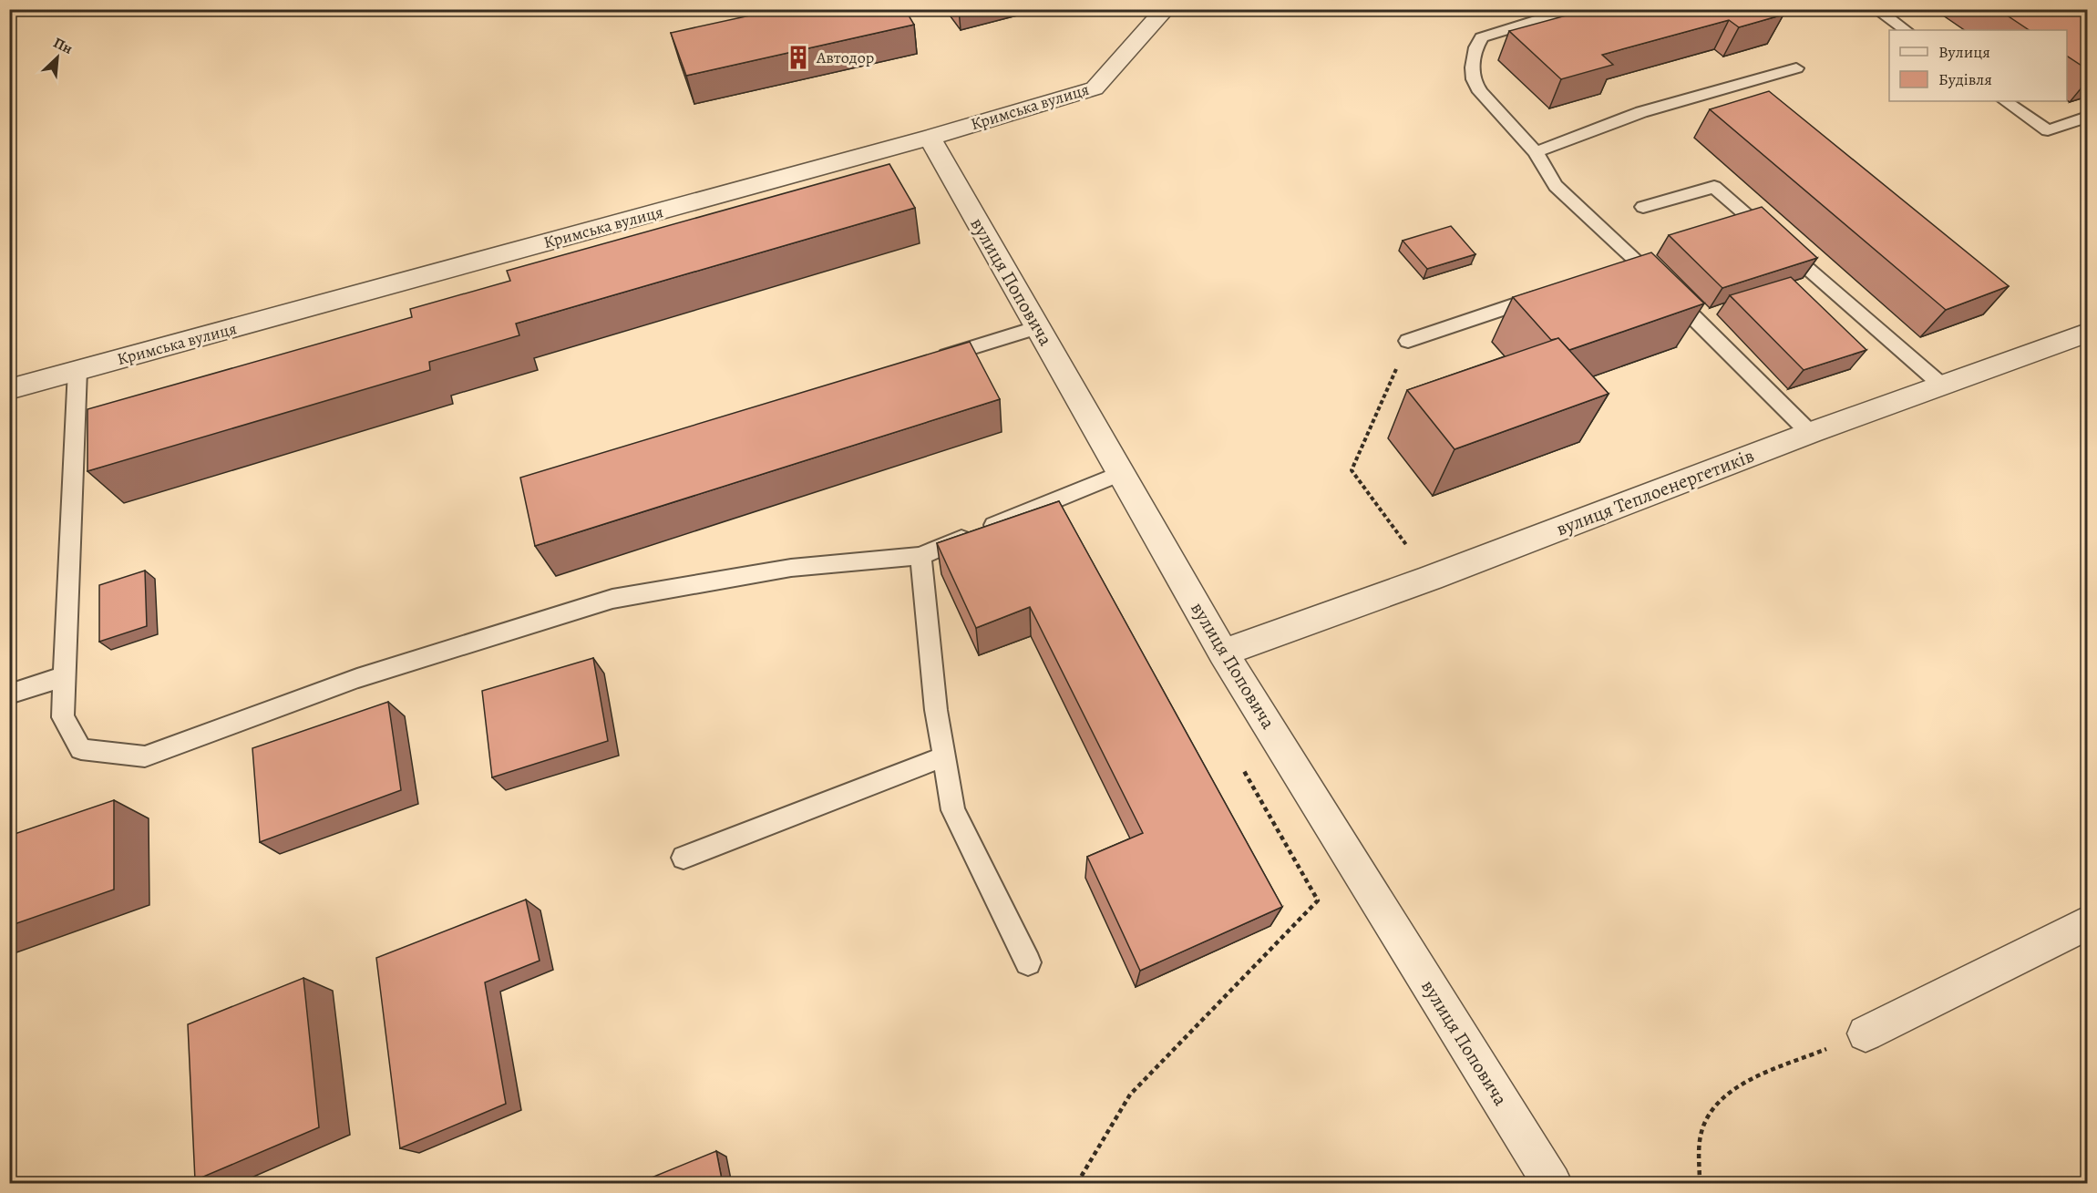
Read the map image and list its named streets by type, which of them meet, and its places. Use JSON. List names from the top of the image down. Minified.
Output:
{"streets":{"street":["Кримська вулиця","вулиця Поповича","вулиця Теплоенергетиків"]},"crossings":[["Кримська вулиця","вулиця Поповича"],["вулиця Поповича","вулиця Теплоенергетиків"]],"places":{"building":["Автодор"]},"legend":["Вулиця","Будівля"],"north":"top right"}
